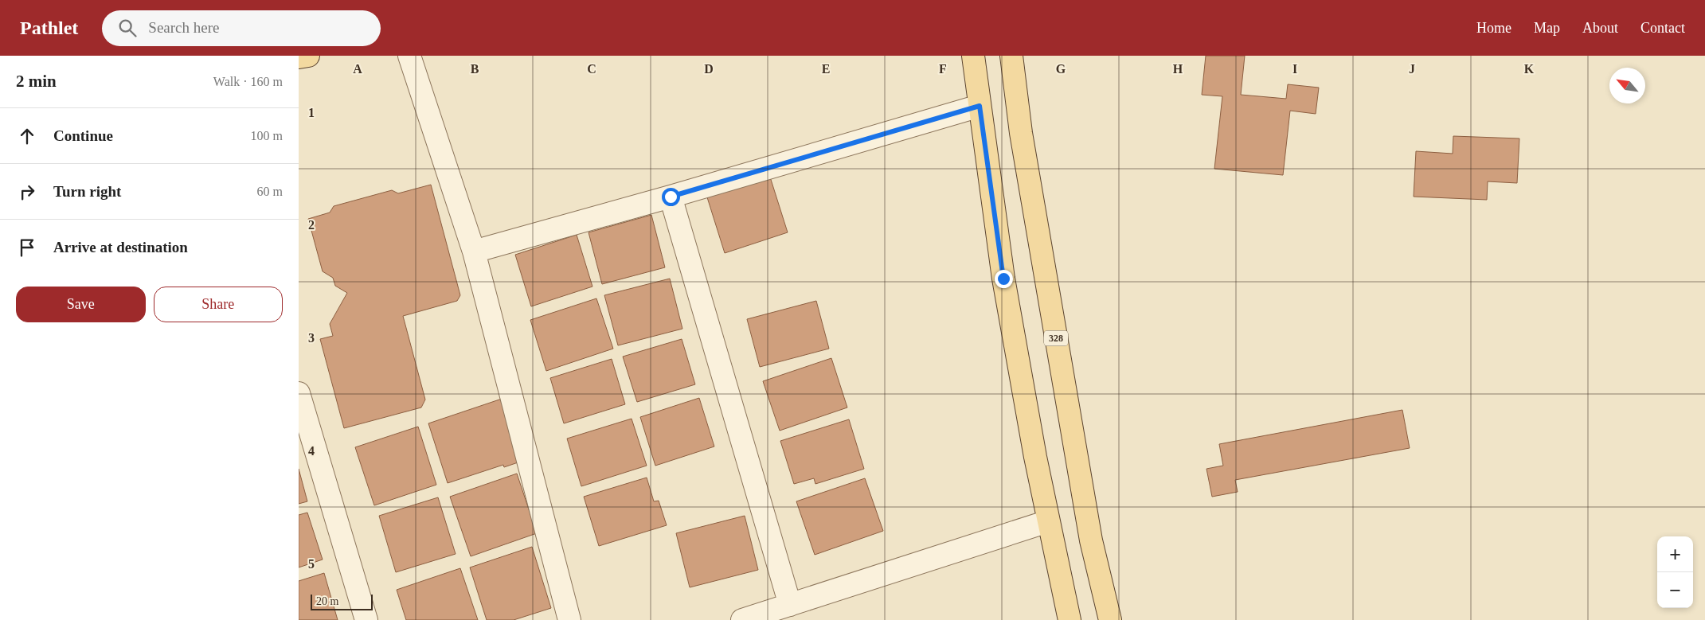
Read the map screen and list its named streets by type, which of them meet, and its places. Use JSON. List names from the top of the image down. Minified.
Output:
{"streets":{"main road":["328"]},"scale_bar":"20 m","north":"top left","page":{"header":"Pathlet","search":"Search here","nav":["Home","Map","About","Contact"],"heading":["2 min","Walk · 160 m"],"list":[["Continue","100 m"],["Turn right","60 m"],"Arrive at destination"],"buttons":["Save","Share"],"map_buttons":["+","−"],"scale":"20 m"},"grid":{"columns":["A","B","C","D","E","F","G","H","I","J","K"],"rows":["1","2","3","4","5"]}}
